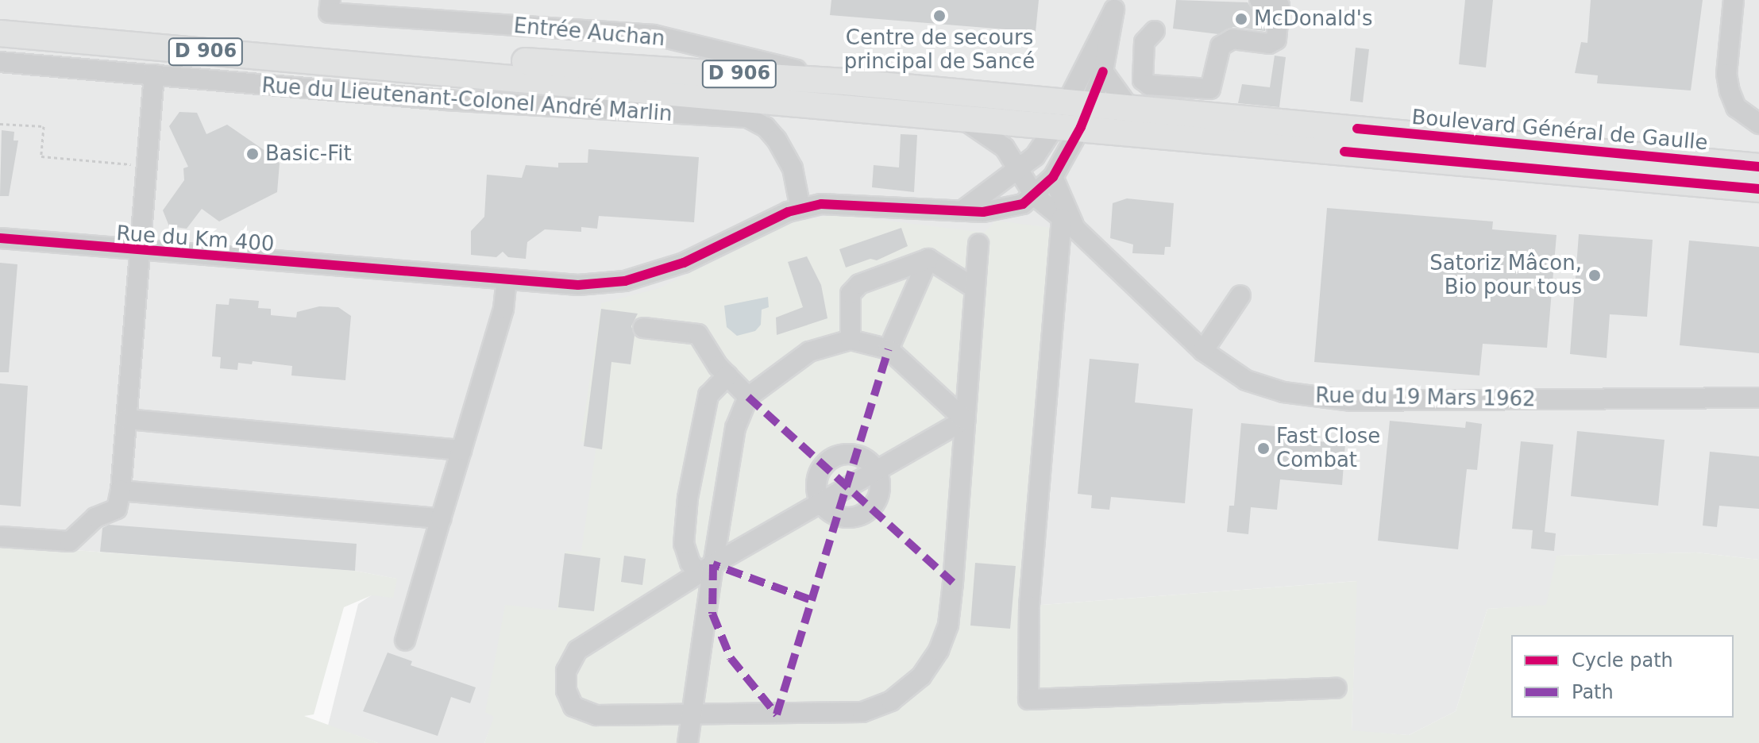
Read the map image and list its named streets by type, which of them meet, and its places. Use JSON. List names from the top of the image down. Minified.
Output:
{"streets":{"main road":["D 906","Boulevard Général de Gaulle"],"street":["Entrée Auchan","Rue du Lieutenant-Colonel André Marlin","Rue du Km 400","Rue du 19 Mars 1962"]},"crossings":[["Entrée Auchan","Boulevard Général de Gaulle"],["D 906","Boulevard Général de Gaulle"],["Rue du Lieutenant-Colonel André Marlin","Rue du Km 400"],["Boulevard Général de Gaulle","Rue du 19 Mars 1962"],["Rue du Km 400","Rue du 19 Mars 1962"]],"places":["Centre de secours principal de Sancé","McDonald's","Basic-Fit","Satoriz Mâcon, Bio pour tous","Fast Close Combat"],"legend":["Cycle path","Path"]}
